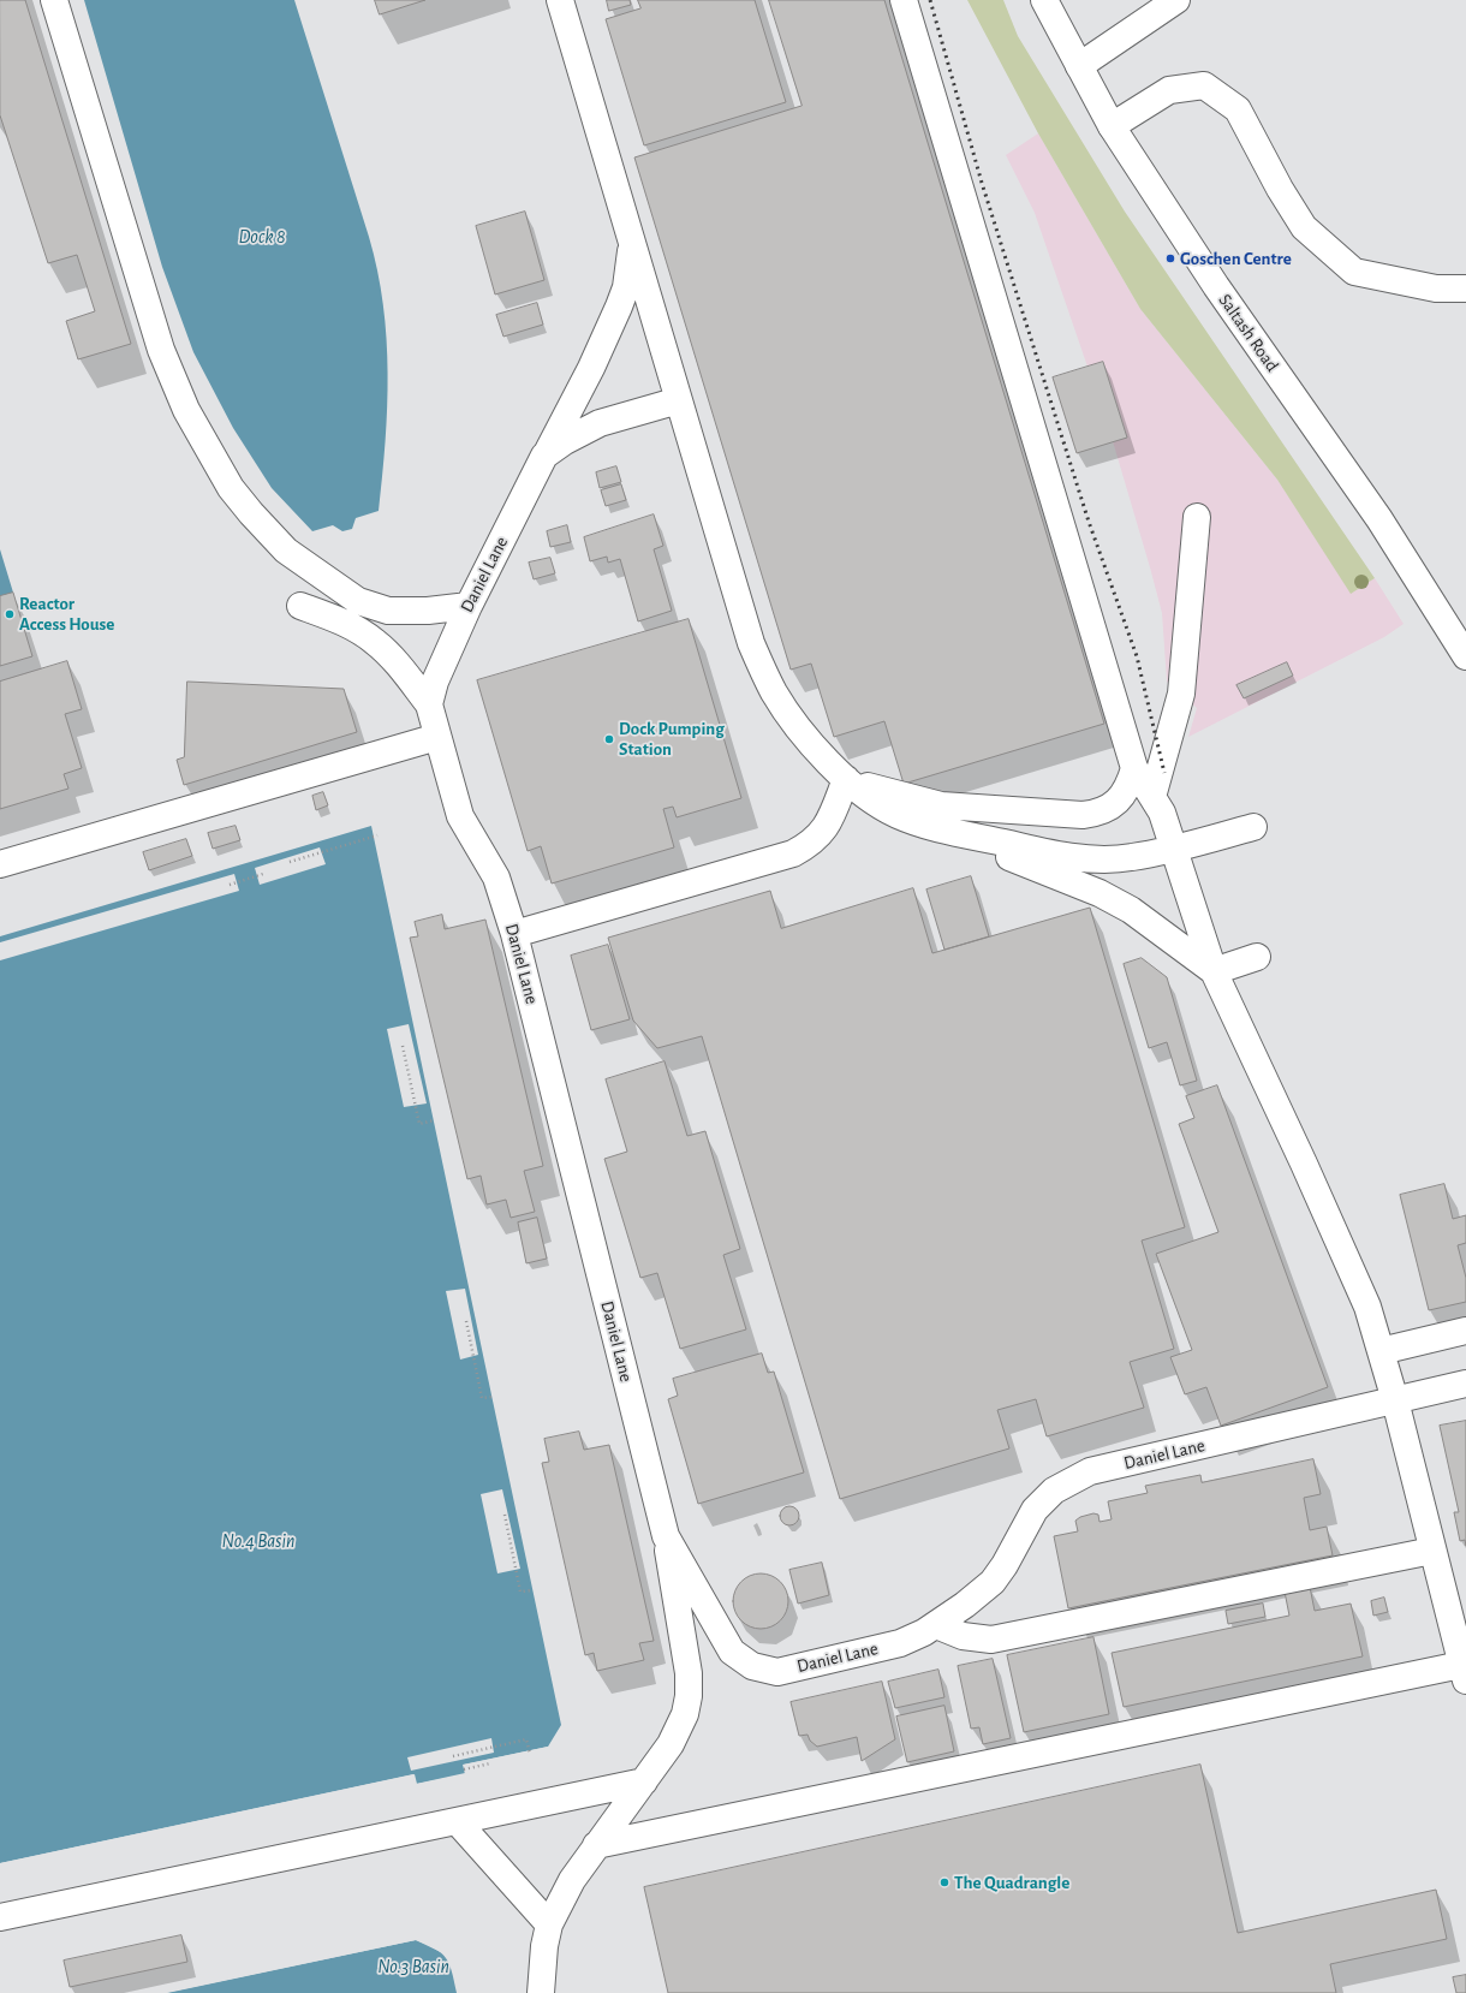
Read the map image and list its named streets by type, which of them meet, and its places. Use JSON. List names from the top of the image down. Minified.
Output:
{"streets":{"main road":["Saltash Road","Daniel Lane"]},"water":["Dock 8","No.4 Basin","No.3 Basin"],"places":["Goschen Centre","Reactor Access House","Dock Pumping Station","The Quadrangle"]}
